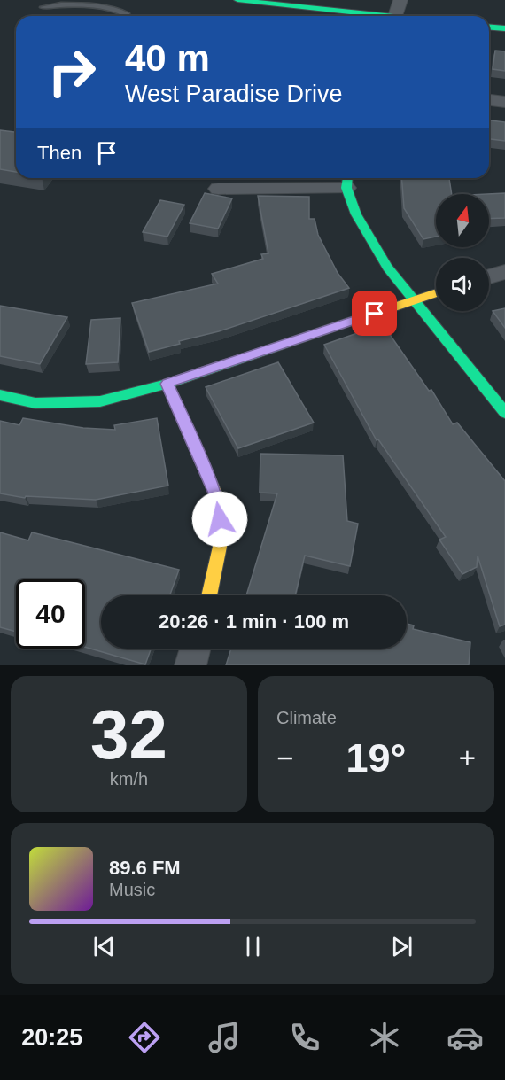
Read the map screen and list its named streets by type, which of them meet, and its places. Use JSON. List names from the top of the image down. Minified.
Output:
{"north":"top","page":{"turn":["40 m","West Paradise Drive"],"then":"Then","limit":"40","trip":"20:26 · 1 min · 100 m","tile":[["32","km/h"],"Climate"],"heat":["−","19°","+"],"song":["89.6 FM","Music"],"tabs":"20:25"}}
